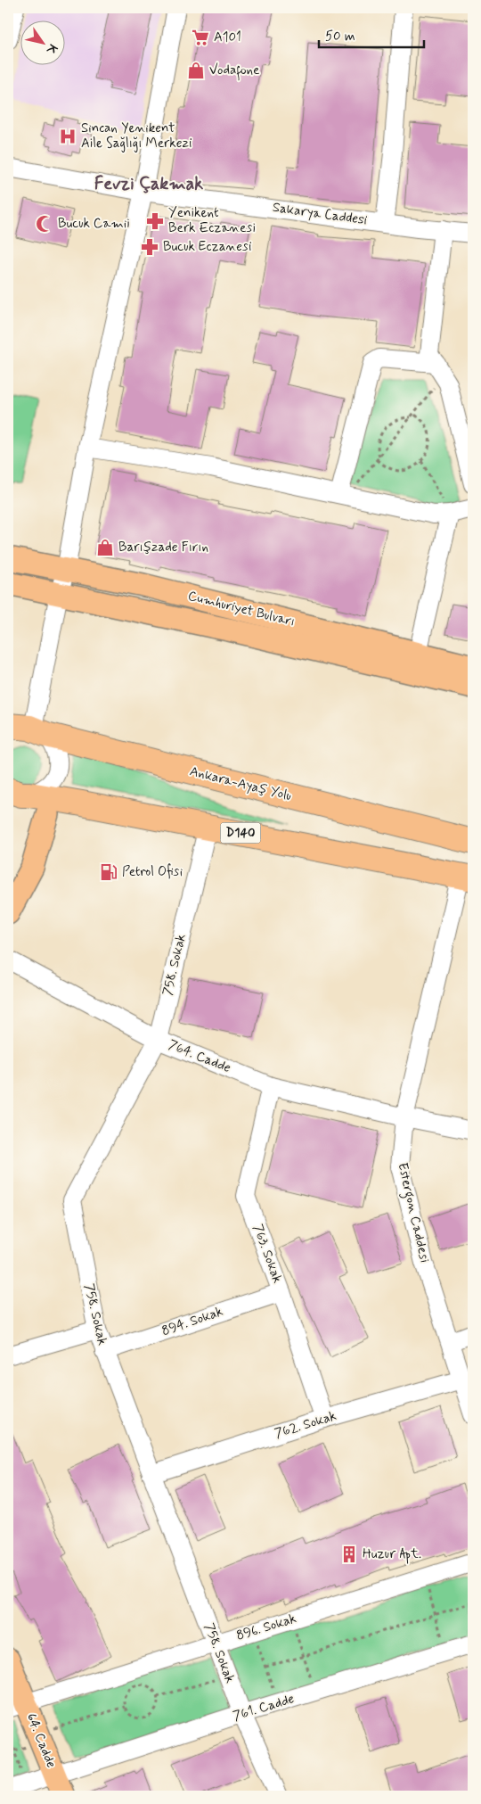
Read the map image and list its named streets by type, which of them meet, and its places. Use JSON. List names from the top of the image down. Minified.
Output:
{"streets":{"highway":["Ankara-Ayaş Yolu","D140"],"main road":["Cumhuriyet Bulvarı","64. Cadde"],"street":["Sakarya Caddesi","758. Sokak","764. Cadde","Estergon Caddesi","763. Sokak","894. Sokak","762. Sokak","896. Sokak","761. Cadde"]},"crossings":[["D140","758. Sokak"],["D140","Estergon Caddesi"],["758. Sokak","764. Cadde"],["758. Sokak","894. Sokak"],["758. Sokak","762. Sokak"],["758. Sokak","896. Sokak"],["758. Sokak","761. Cadde"],["764. Cadde","Estergon Caddesi"],["764. Cadde","763. Sokak"],["Estergon Caddesi","762. Sokak"],["763. Sokak","894. Sokak"],["763. Sokak","762. Sokak"],["896. Sokak","64. Cadde"],["761. Cadde","64. Cadde"]],"districts":["Fevzi Çakmak"],"places":{"supermarket":["A101"],"shop":["Vodafone","Barışzade Fırın"],"hospital":["Sincan Yenikent Aile Sağlığı Merkezi"],"pharmacy":["Yenikent Berk Eczanesi","Bucuk Eczanesi"],"mosque":["Bucuk Camii"],"fuel station":["Petrol Ofisi"],"building":["Huzur Apt."]},"scale_bar":"50 m","north":"bottom right"}
